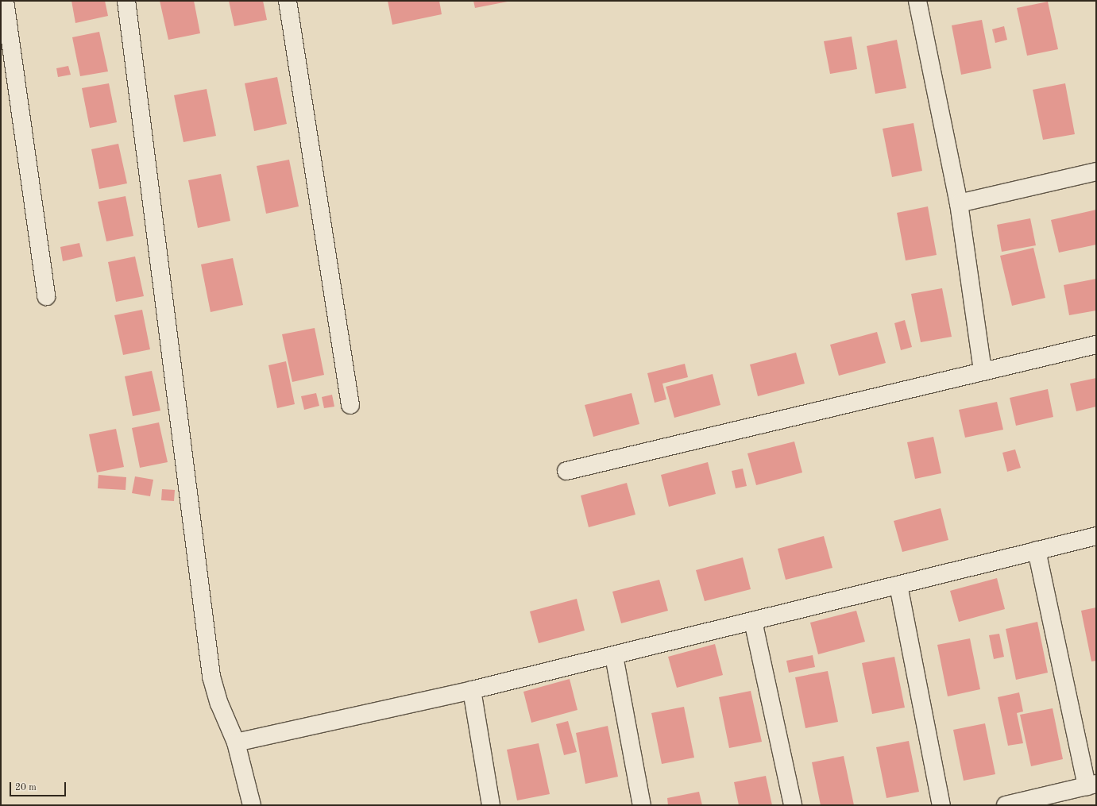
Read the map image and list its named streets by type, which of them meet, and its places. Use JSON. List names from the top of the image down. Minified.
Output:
{"scale_bar":"20 m"}
